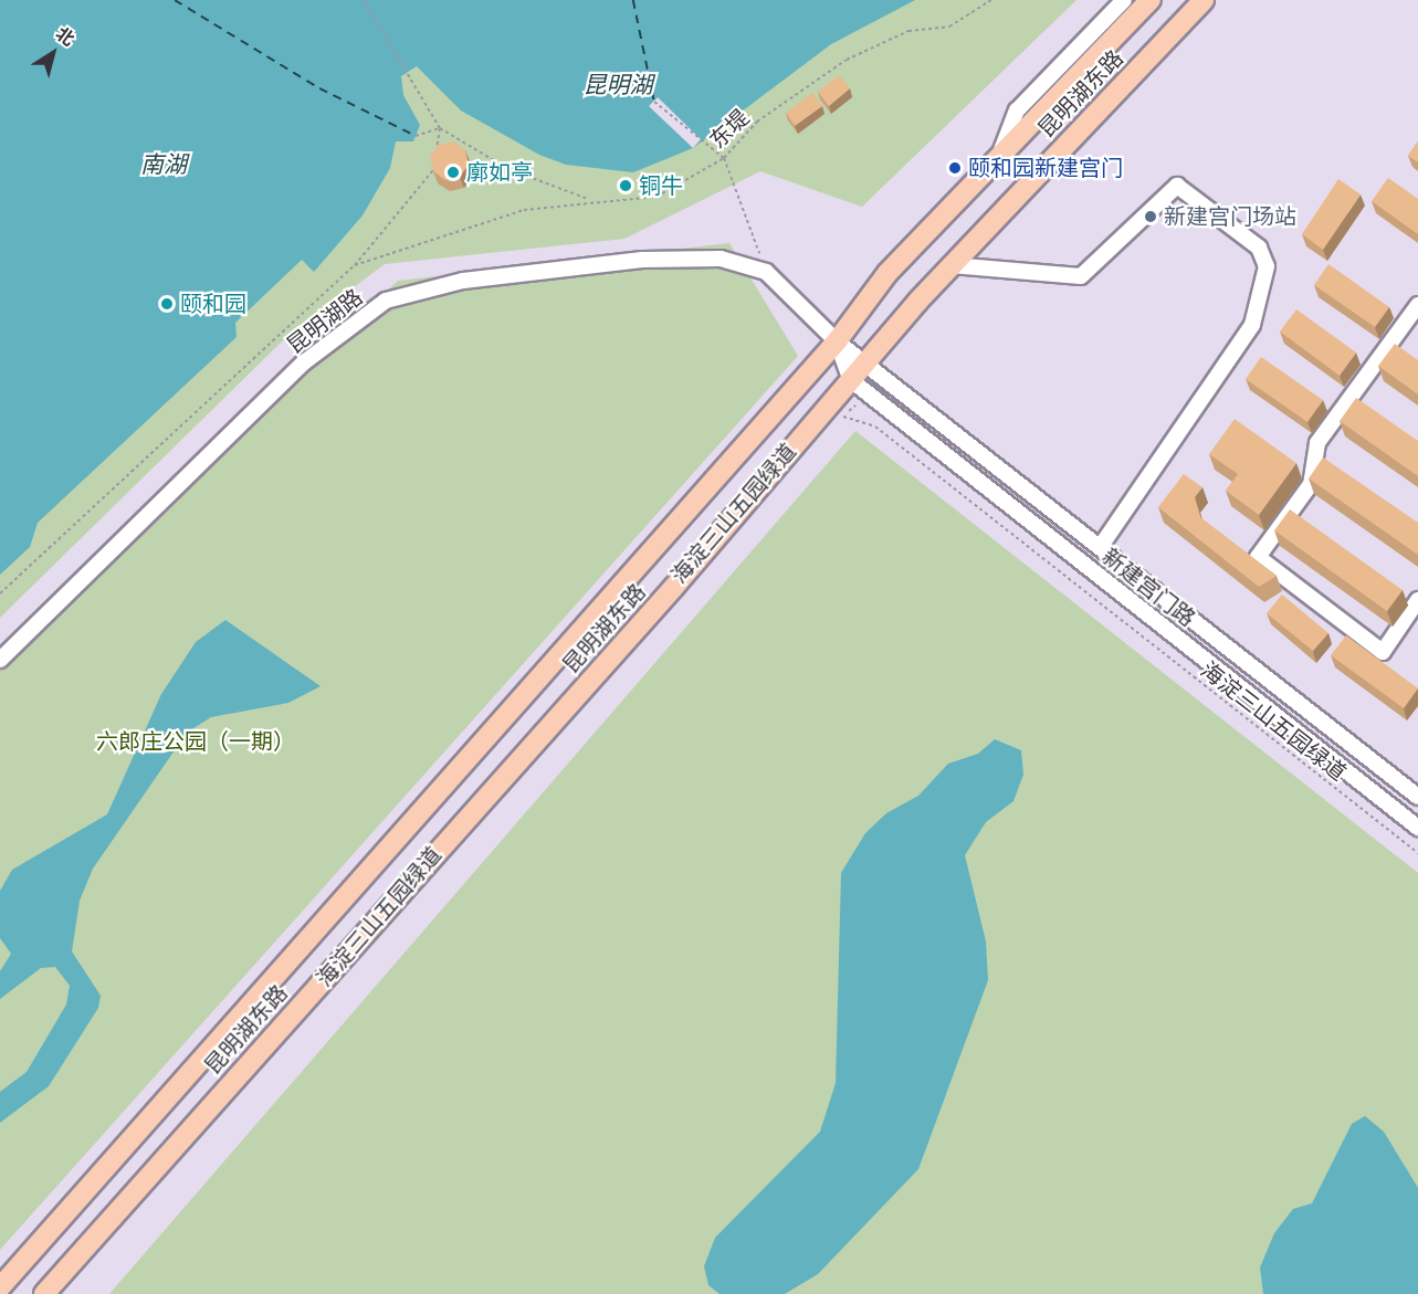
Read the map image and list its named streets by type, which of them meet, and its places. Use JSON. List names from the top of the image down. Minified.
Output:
{"streets":{"main road":["昆明湖东路"],"street":["昆明湖路","新建宫门路"],"path":["东堤","海淀三山五园绿道"]},"crossings":[["昆明湖东路","昆明湖路"],["昆明湖东路","新建宫门路"],["昆明湖路","新建宫门路"]],"water":["昆明湖","南湖"],"parks":["六郎庄公园（一期）"],"places":["颐和园新建宫门","廓如亭","铜牛","新建宫门场站","颐和园"],"north":"top right"}
